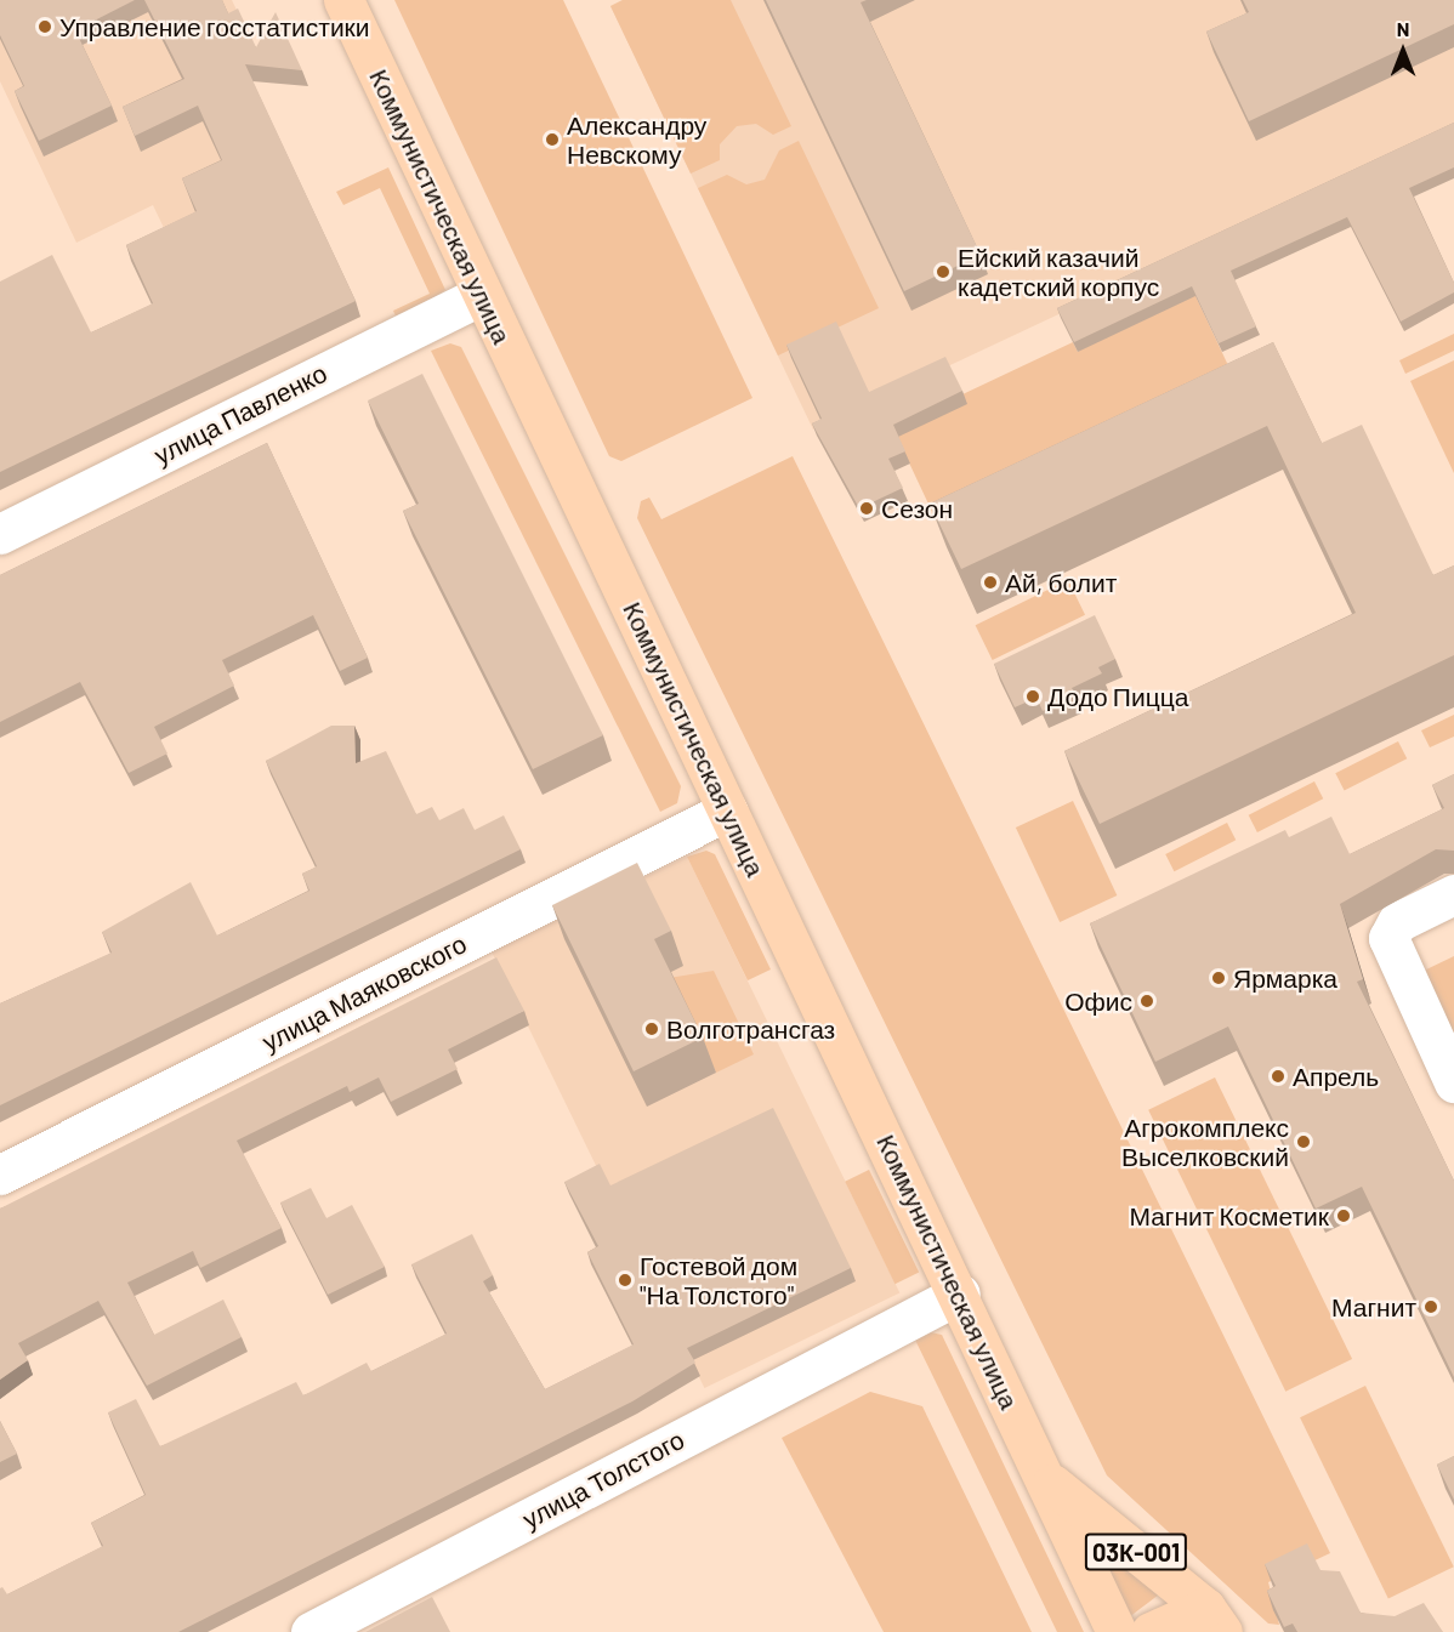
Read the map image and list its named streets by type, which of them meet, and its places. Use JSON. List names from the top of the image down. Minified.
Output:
{"streets":{"main road":["Коммунистическая улица","03К-001"],"street":["улица Павленко","улица Маяковского","улица Толстого"]},"crossings":[["Коммунистическая улица","улица Павленко"],["Коммунистическая улица","улица Маяковского"],["Коммунистическая улица","улица Толстого"]],"places":["Управление госстатистики","Александру Невскому","Ейский казачий кадетский корпус","Сезон","Ай, болит","Додо Пицца","Ярмарка","Офис","Волготрансгаз","Апрель","Агрокомплекс Выселковский","Магнит Косметик","Гостевой дом \"На Толстого\"","Магнит"],"north":"top"}
